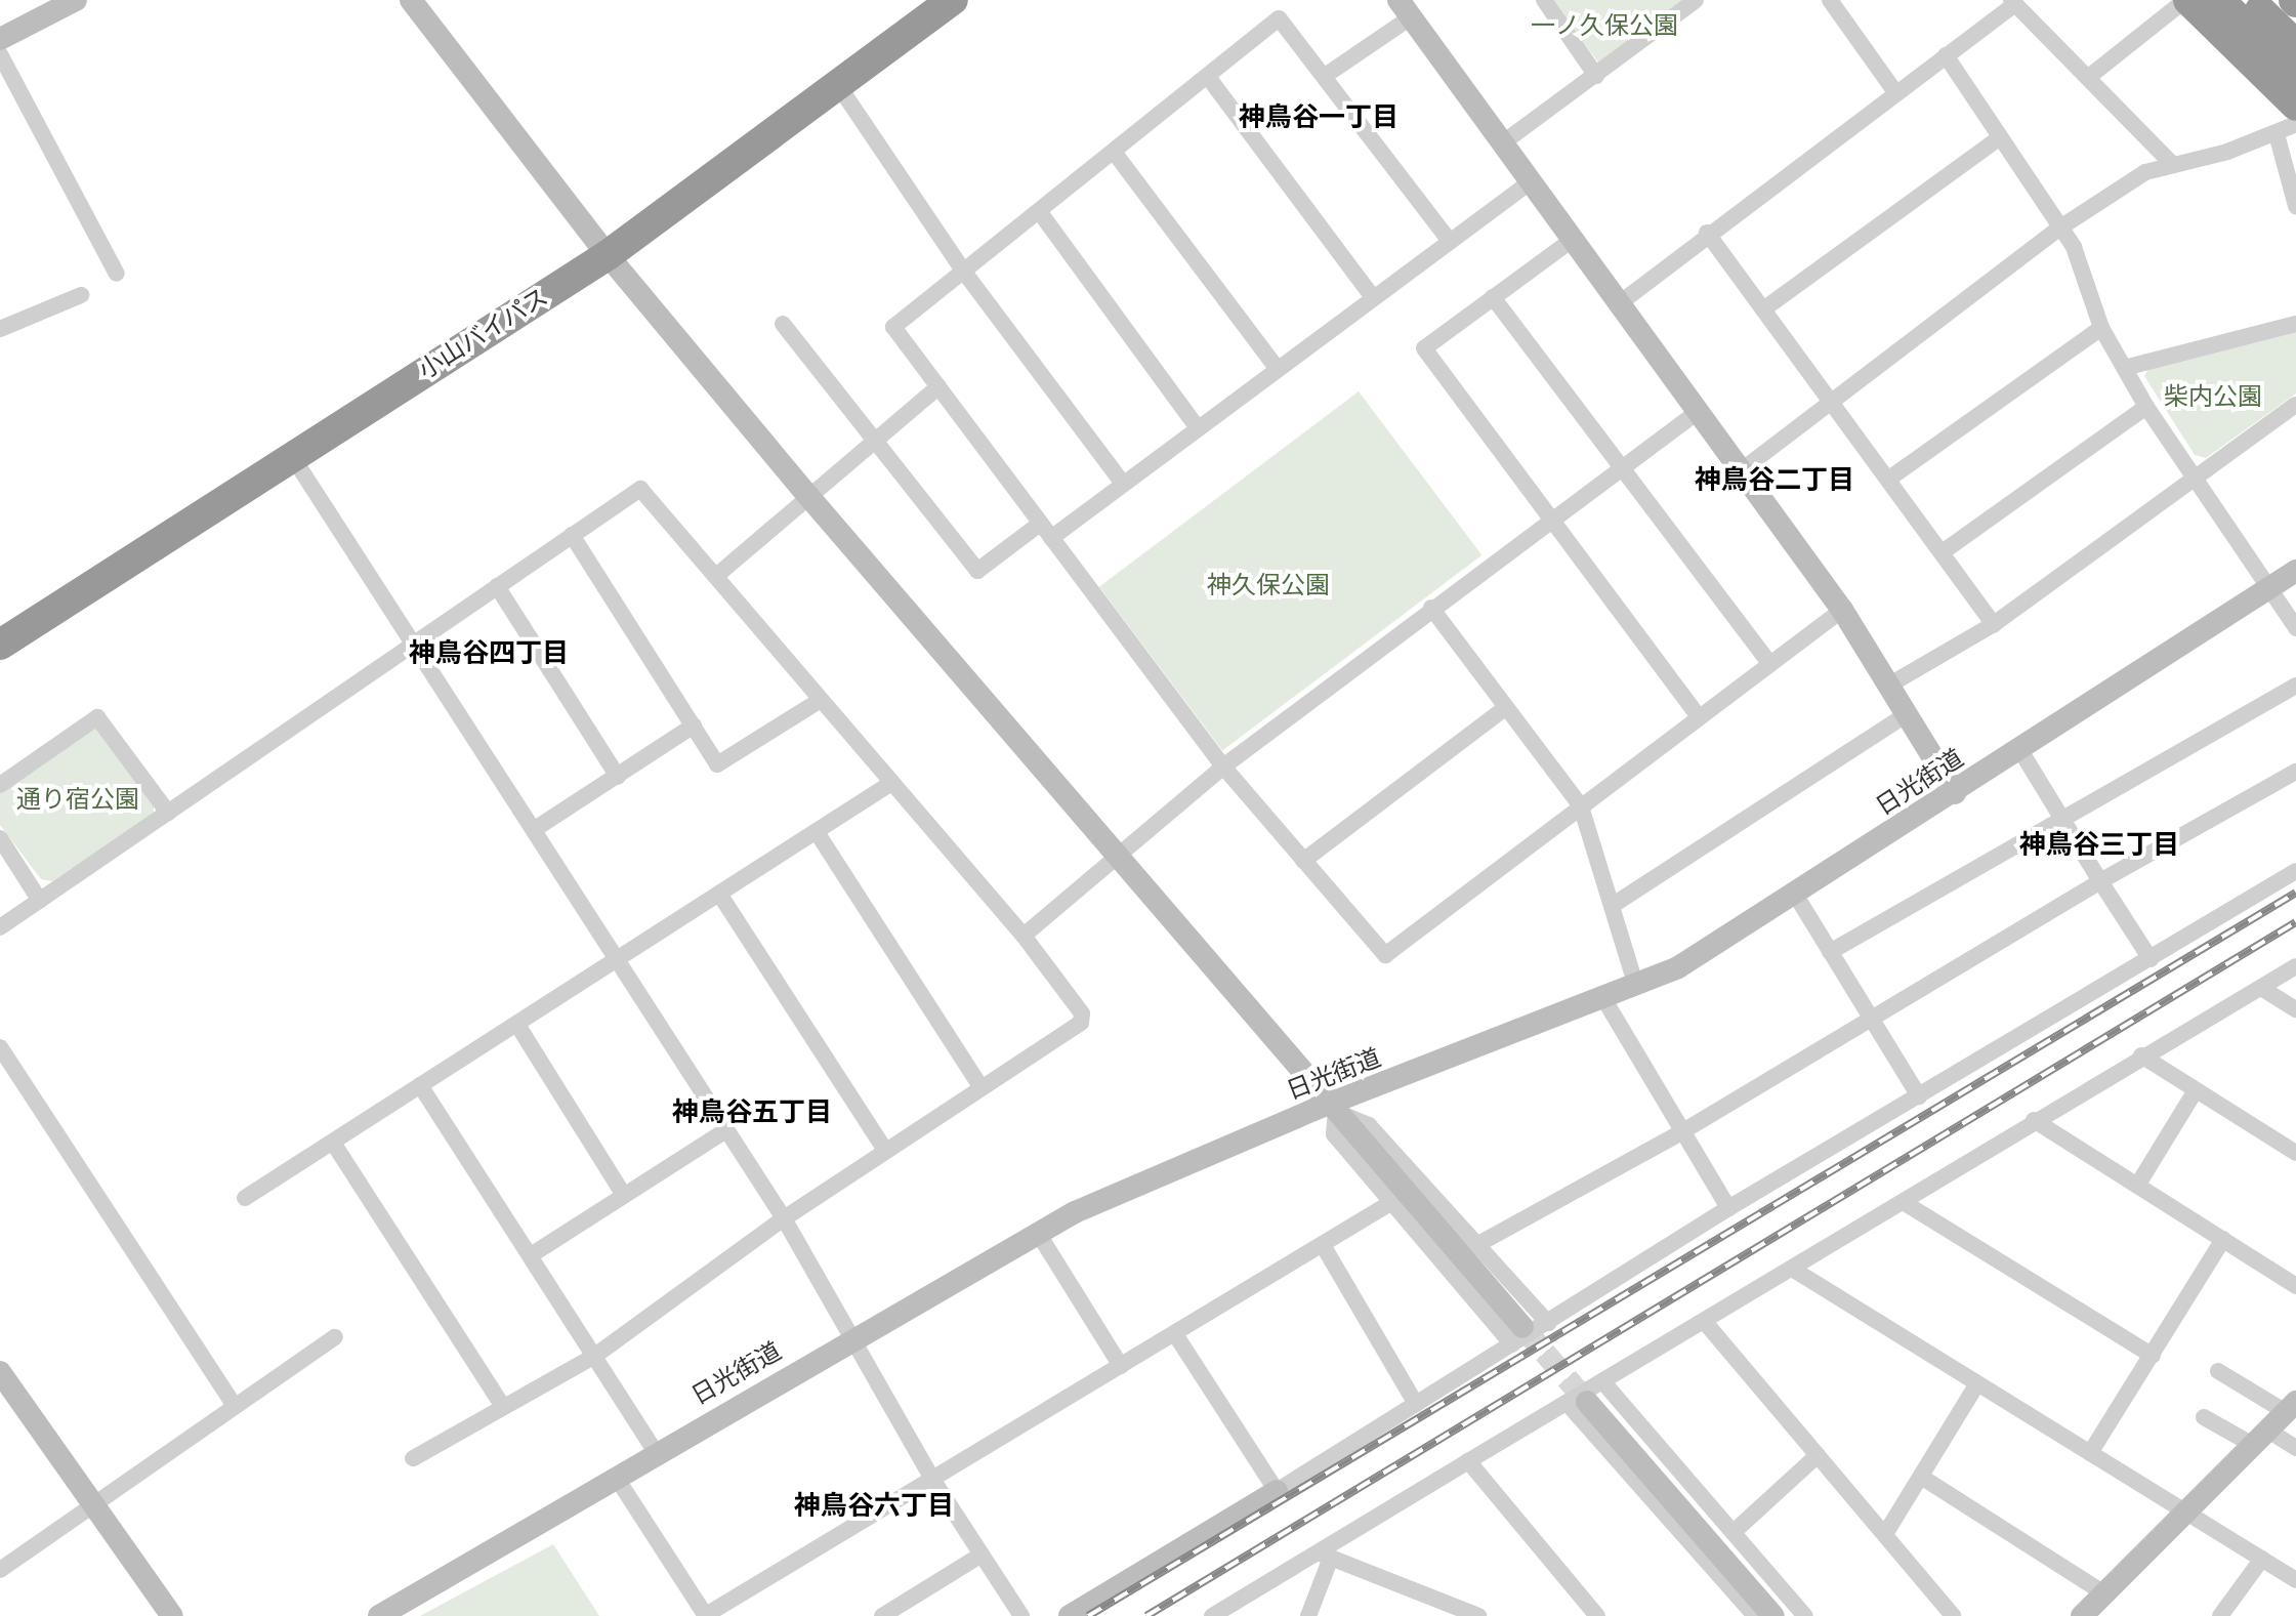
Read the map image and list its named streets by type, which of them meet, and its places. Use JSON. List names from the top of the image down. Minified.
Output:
{"streets":{"highway":["小山バイパス"],"street":["日光街道"]},"districts":["神鳥谷一丁目","神鳥谷二丁目","神鳥谷四丁目","神鳥谷三丁目","神鳥谷五丁目","神鳥谷六丁目"],"parks":["一ノ久保公園","柴内公園","神久保公園","通り宿公園"]}
